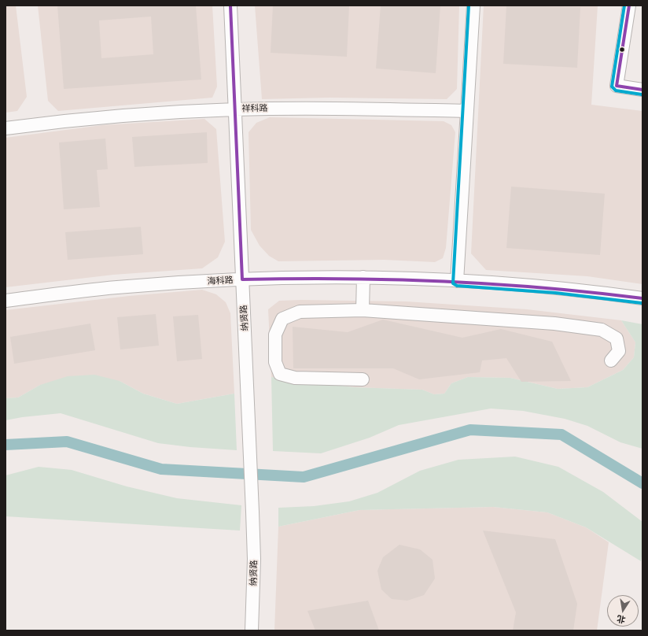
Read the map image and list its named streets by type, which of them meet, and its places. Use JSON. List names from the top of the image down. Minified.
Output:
{"streets":{"street":["祥科路","海科路","纳贤路"]},"crossings":[["祥科路","纳贤路"],["海科路","纳贤路"]],"north":"bottom"}
